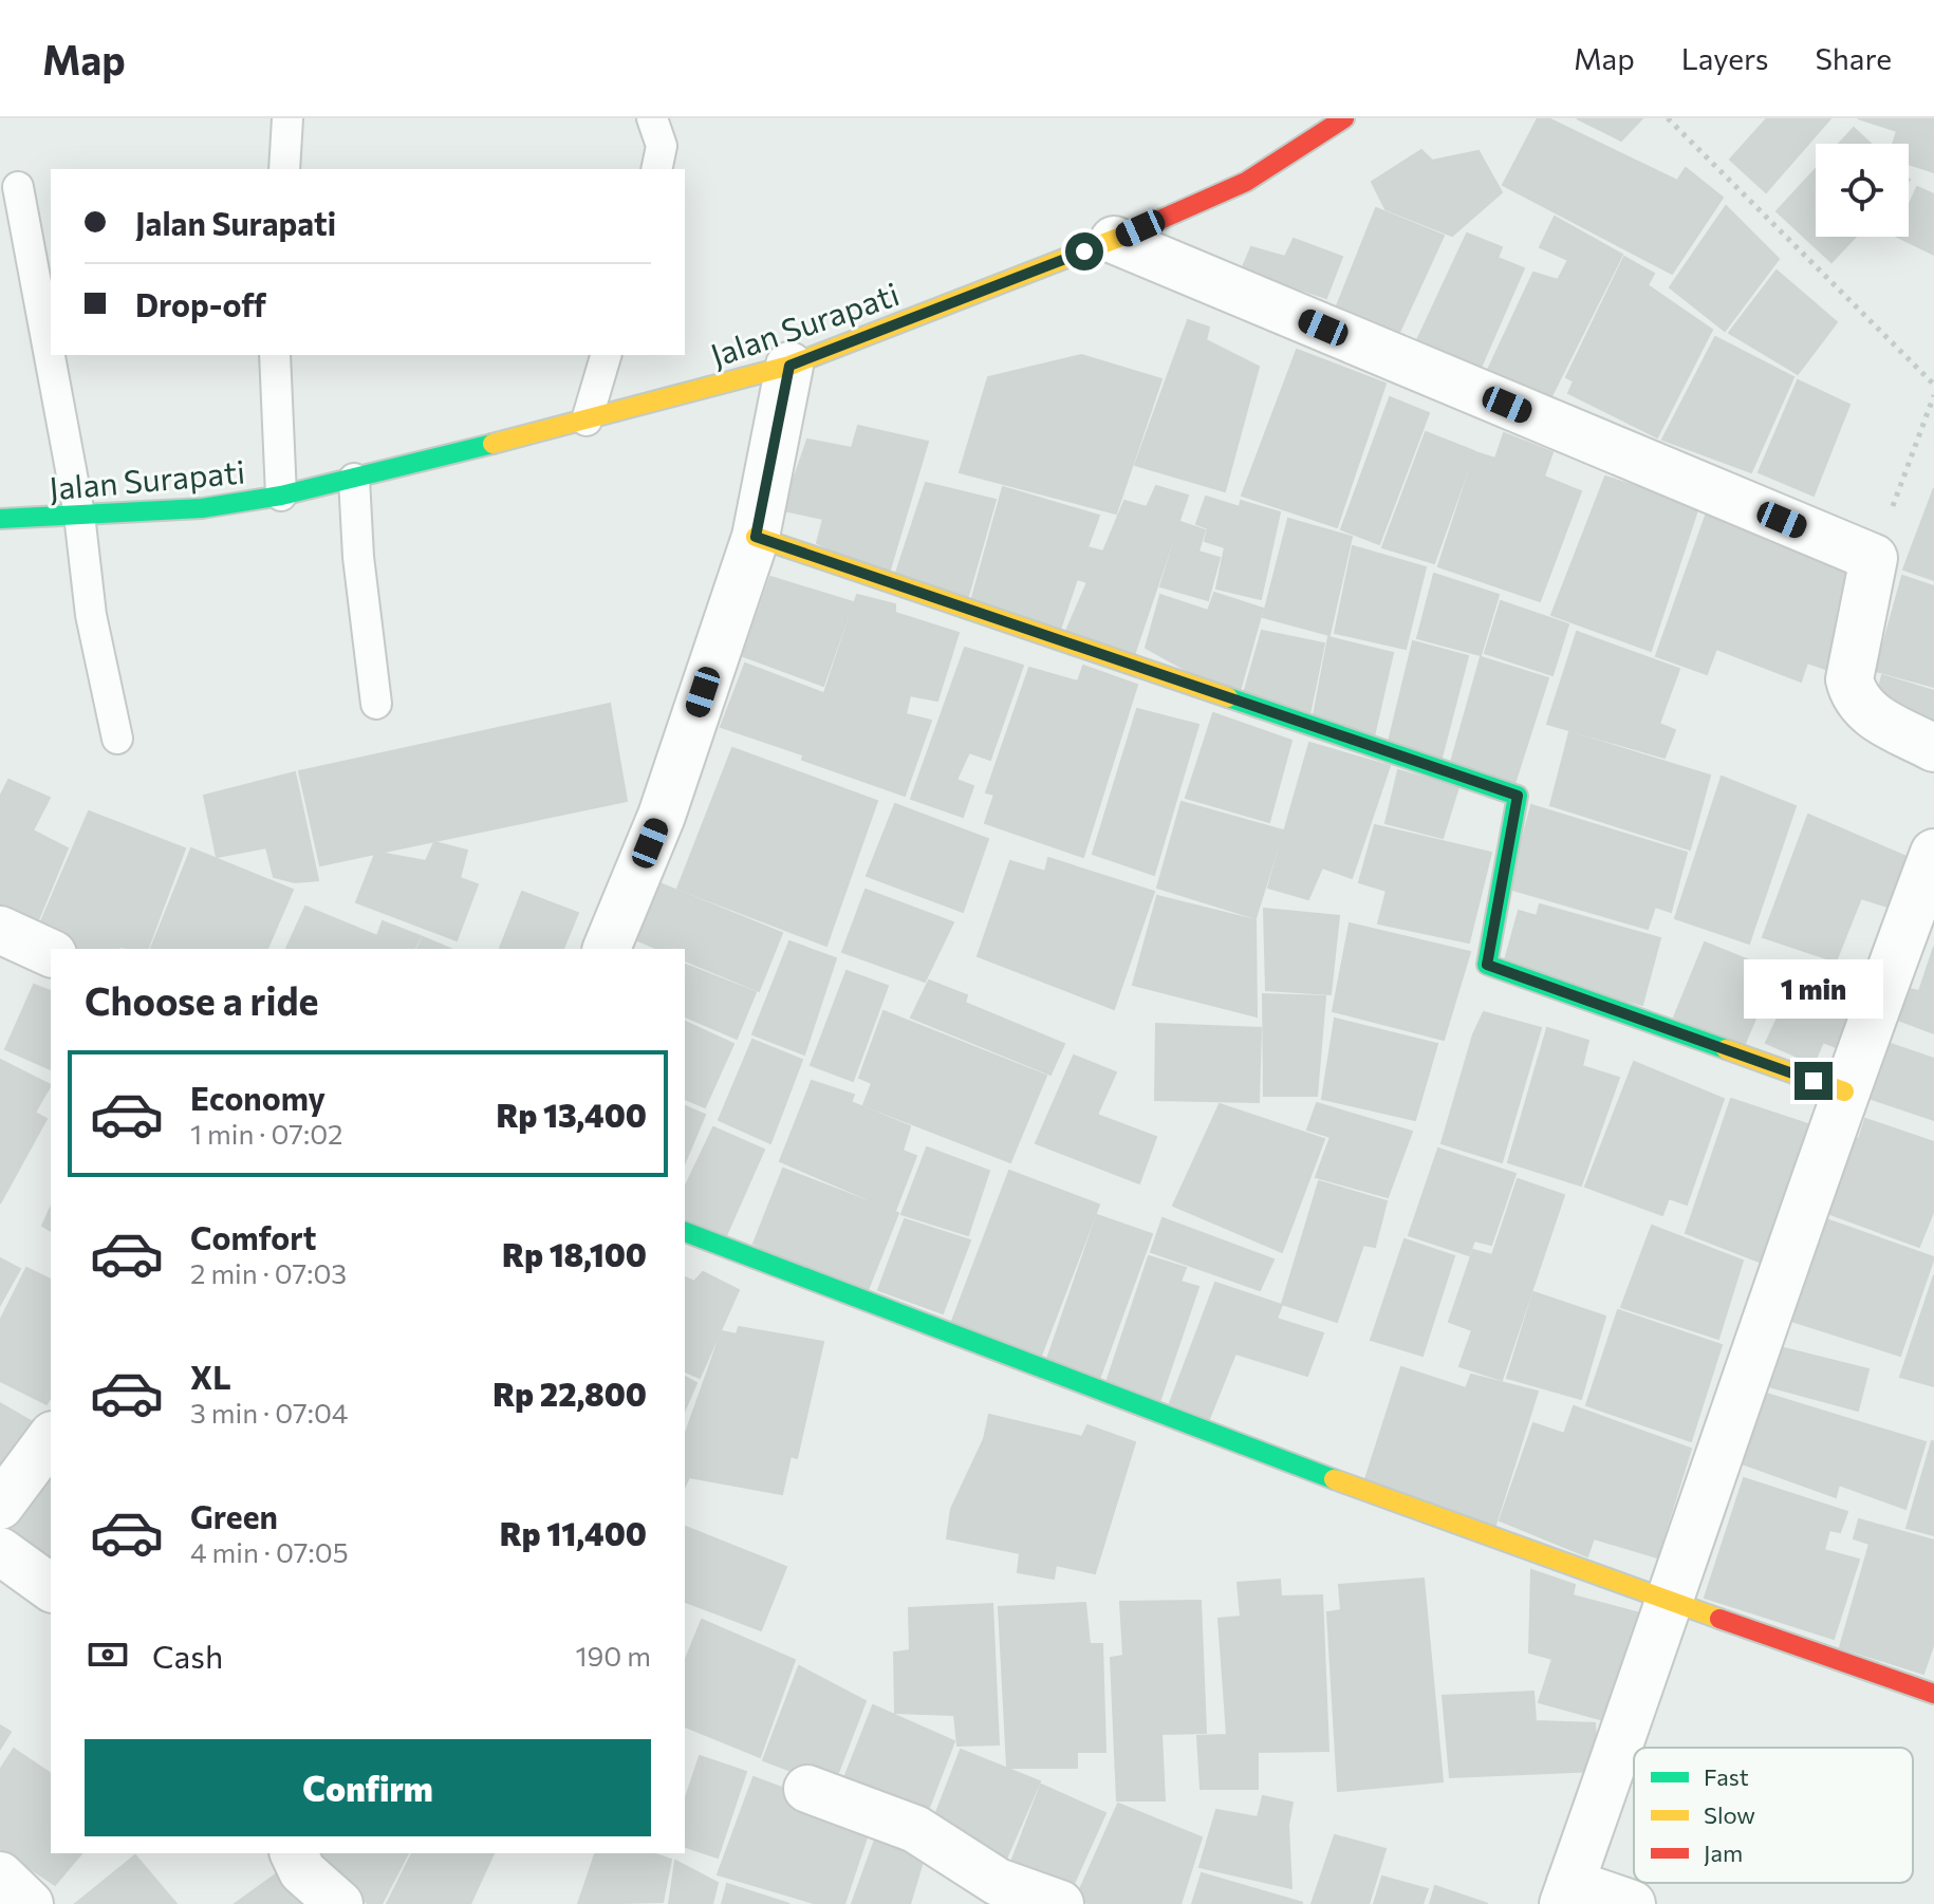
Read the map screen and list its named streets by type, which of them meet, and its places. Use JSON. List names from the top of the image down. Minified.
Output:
{"streets":{"main road":["Jalan Surapati"]},"legend":["Fast","Slow","Jam"],"page":{"header":"Map","nav":["Map","Layers","Share"],"banner":["Jalan Surapati","Drop-off"],"heading":"Choose a ride","bubble":"1 min","list":[{"name":"Economy","note":"1 min · 07:02","value":"Rp 13,400"},{"name":"Comfort","note":"2 min · 07:03","value":"Rp 18,100"},{"name":"XL","note":"3 min · 07:04","value":"Rp 22,800"},{"name":"Green","note":"4 min · 07:05","value":"Rp 11,400"}],"pay":["Cash","190 m"],"buttons":"Confirm"}}
